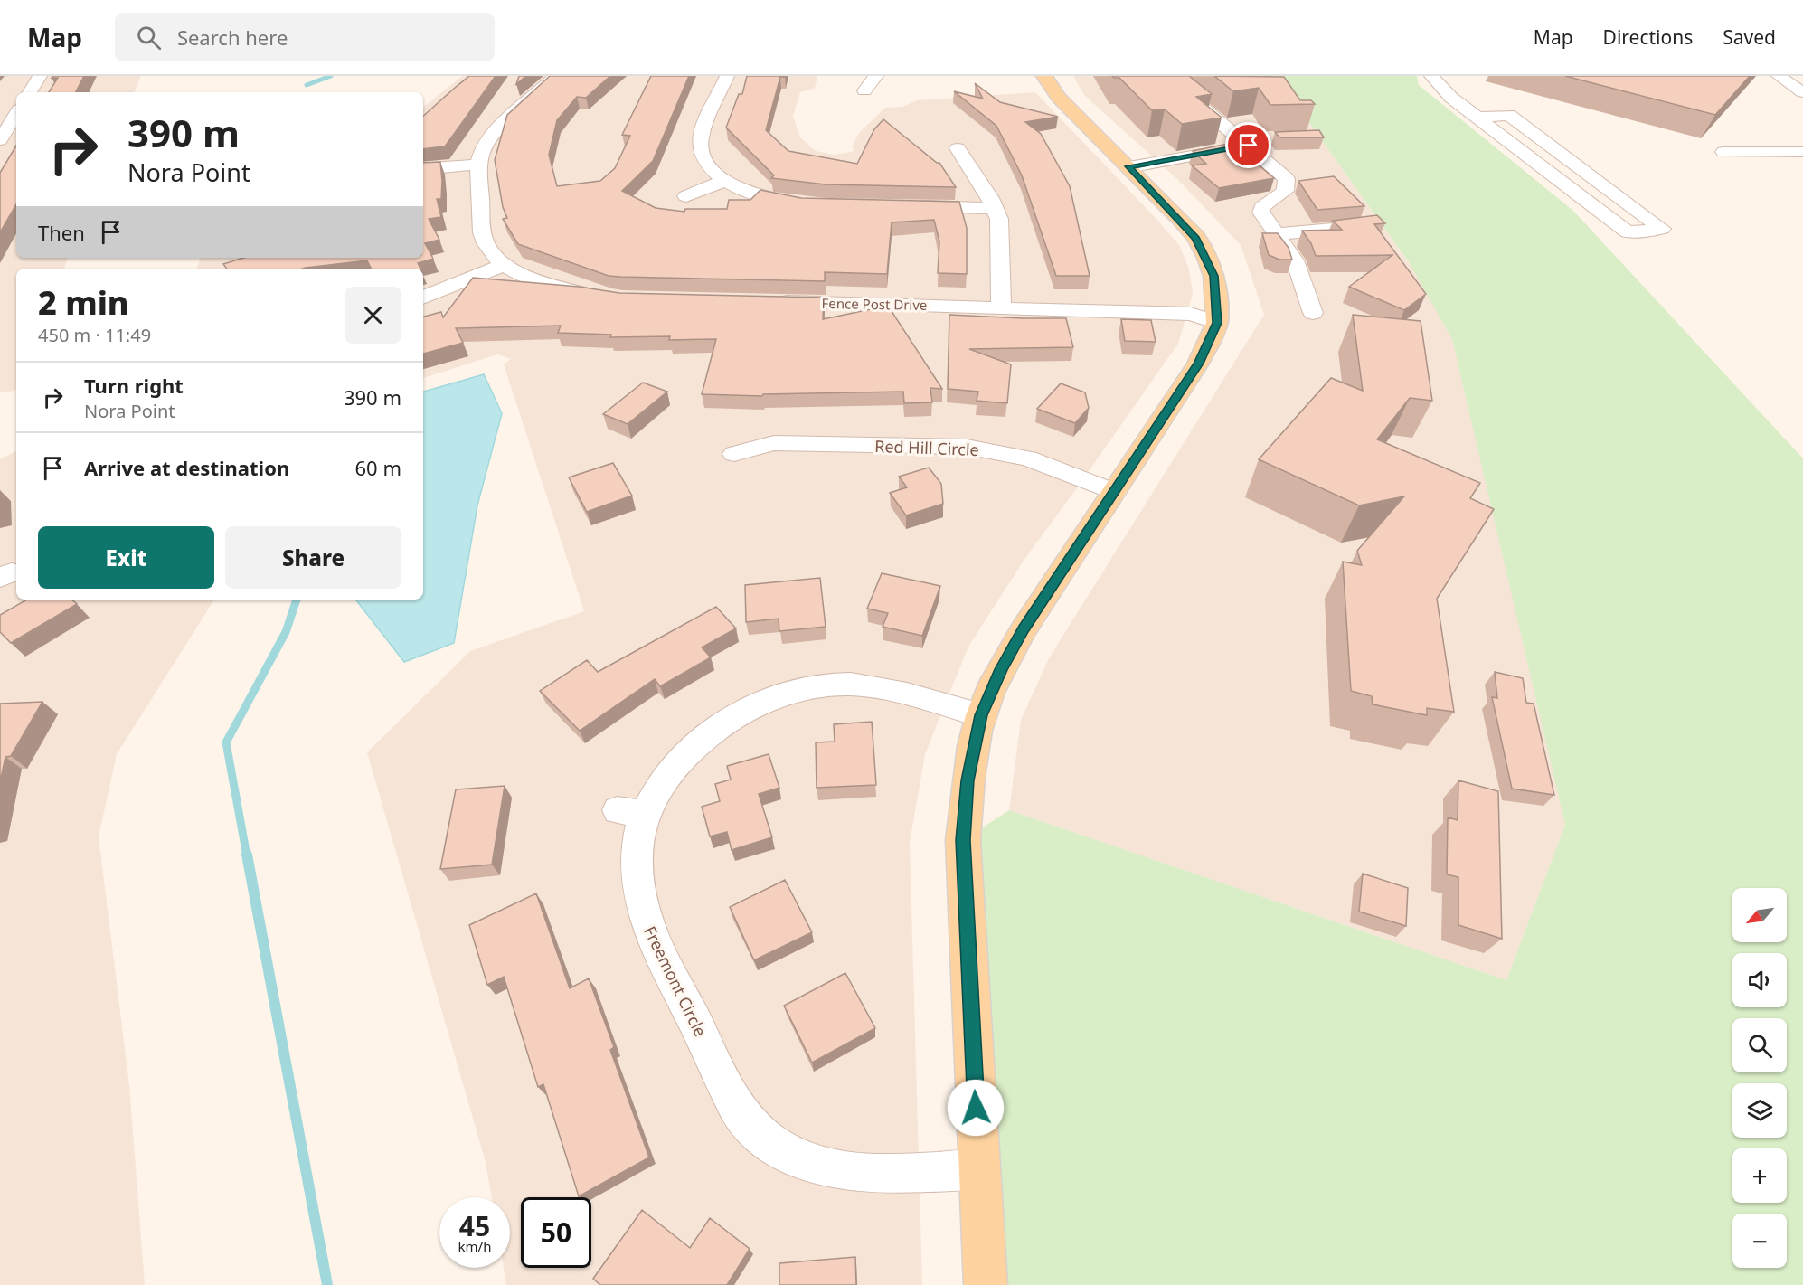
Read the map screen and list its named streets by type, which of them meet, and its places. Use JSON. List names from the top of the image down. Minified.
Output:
{"streets":{"street":["Fence Post Drive","Red Hill Circle","Freemont Circle"]},"north":"bottom left","page":{"header":"Map","search":"Search here","nav":["Map","Directions","Saved"],"turn":["390 m","Nora Point"],"then":"Then","heading":["2 min","450 m · 11:49"],"list":[{"name":"Turn right","note":"Nora Point","value":"390 m"},{"name":"Arrive at destination","value":"60 m"}],"buttons":["Exit","Share"],"map_buttons":["+","−"],"speed":"45 km/h","limit":"50"}}
